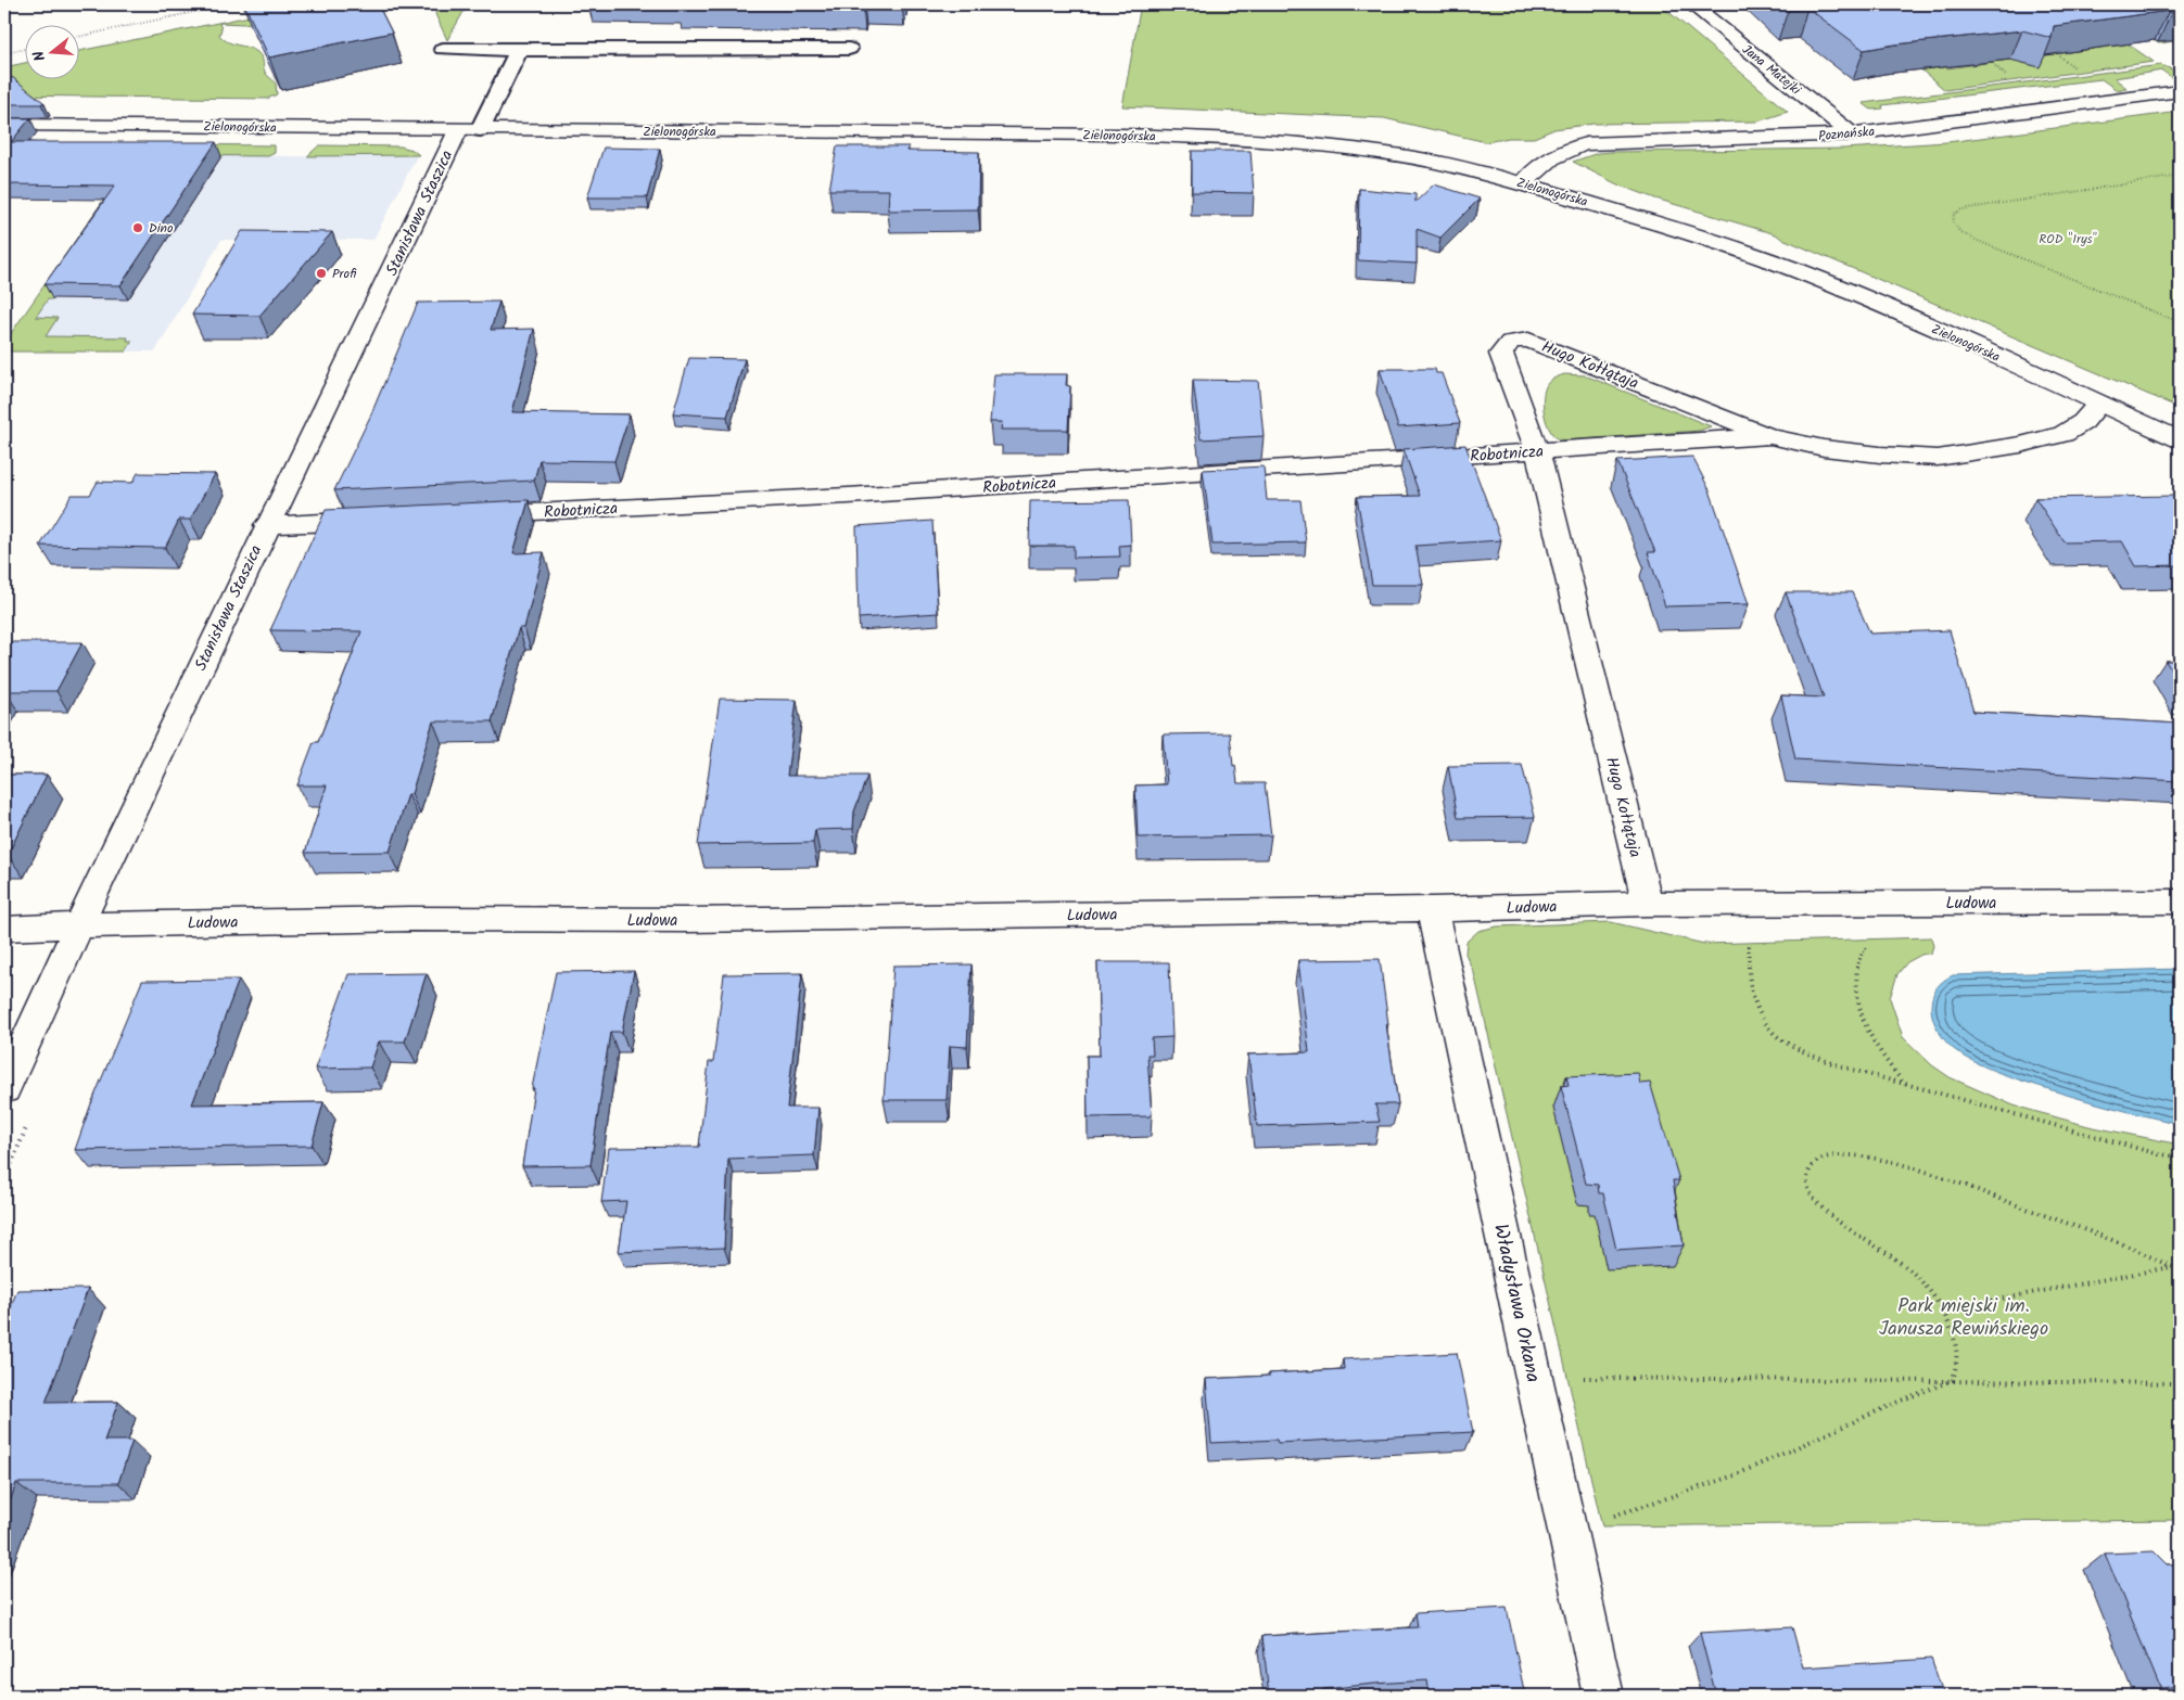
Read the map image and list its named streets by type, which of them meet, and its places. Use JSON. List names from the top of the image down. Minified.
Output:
{"streets":{"street":["Jana Matejki","Zielonogórska","Poznańska","Stanisława Staszica","Hugo Kołłątaja","Robotnicza","Ludowa","Władysława Orkana"]},"crossings":[["Jana Matejki","Poznańska"],["Zielonogórska","Poznańska"],["Zielonogórska","Stanisława Staszica"],["Zielonogórska","Hugo Kołłątaja"],["Stanisława Staszica","Ludowa"],["Hugo Kołłątaja","Robotnicza"],["Hugo Kołłątaja","Ludowa"],["Ludowa","Władysława Orkana"]],"parks":["ROD \"Irys\"","Park miejski im. Janusza Rewińskiego"],"places":["Dino","Profi"],"north":"left"}
